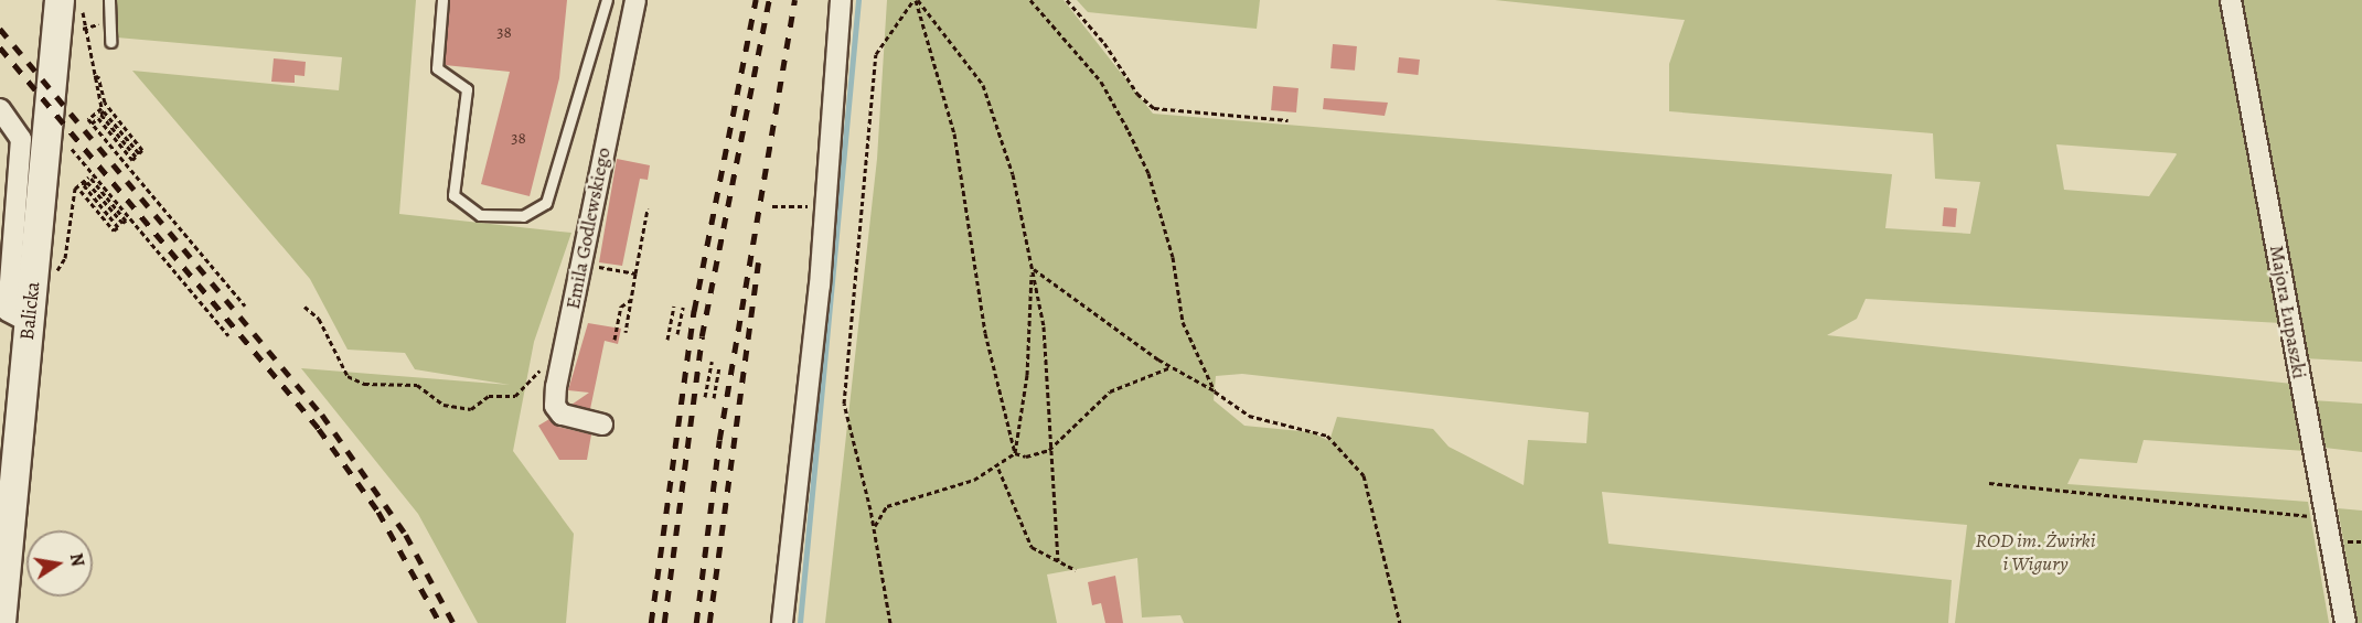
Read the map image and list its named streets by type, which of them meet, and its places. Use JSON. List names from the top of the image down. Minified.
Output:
{"streets":{"street":["Emila Godlewskiego","Balicka","Majora Łupaszki"]},"parks":["ROD im. Żwirki i Wigury"],"house_numbers":["38","38"],"north":"right"}
